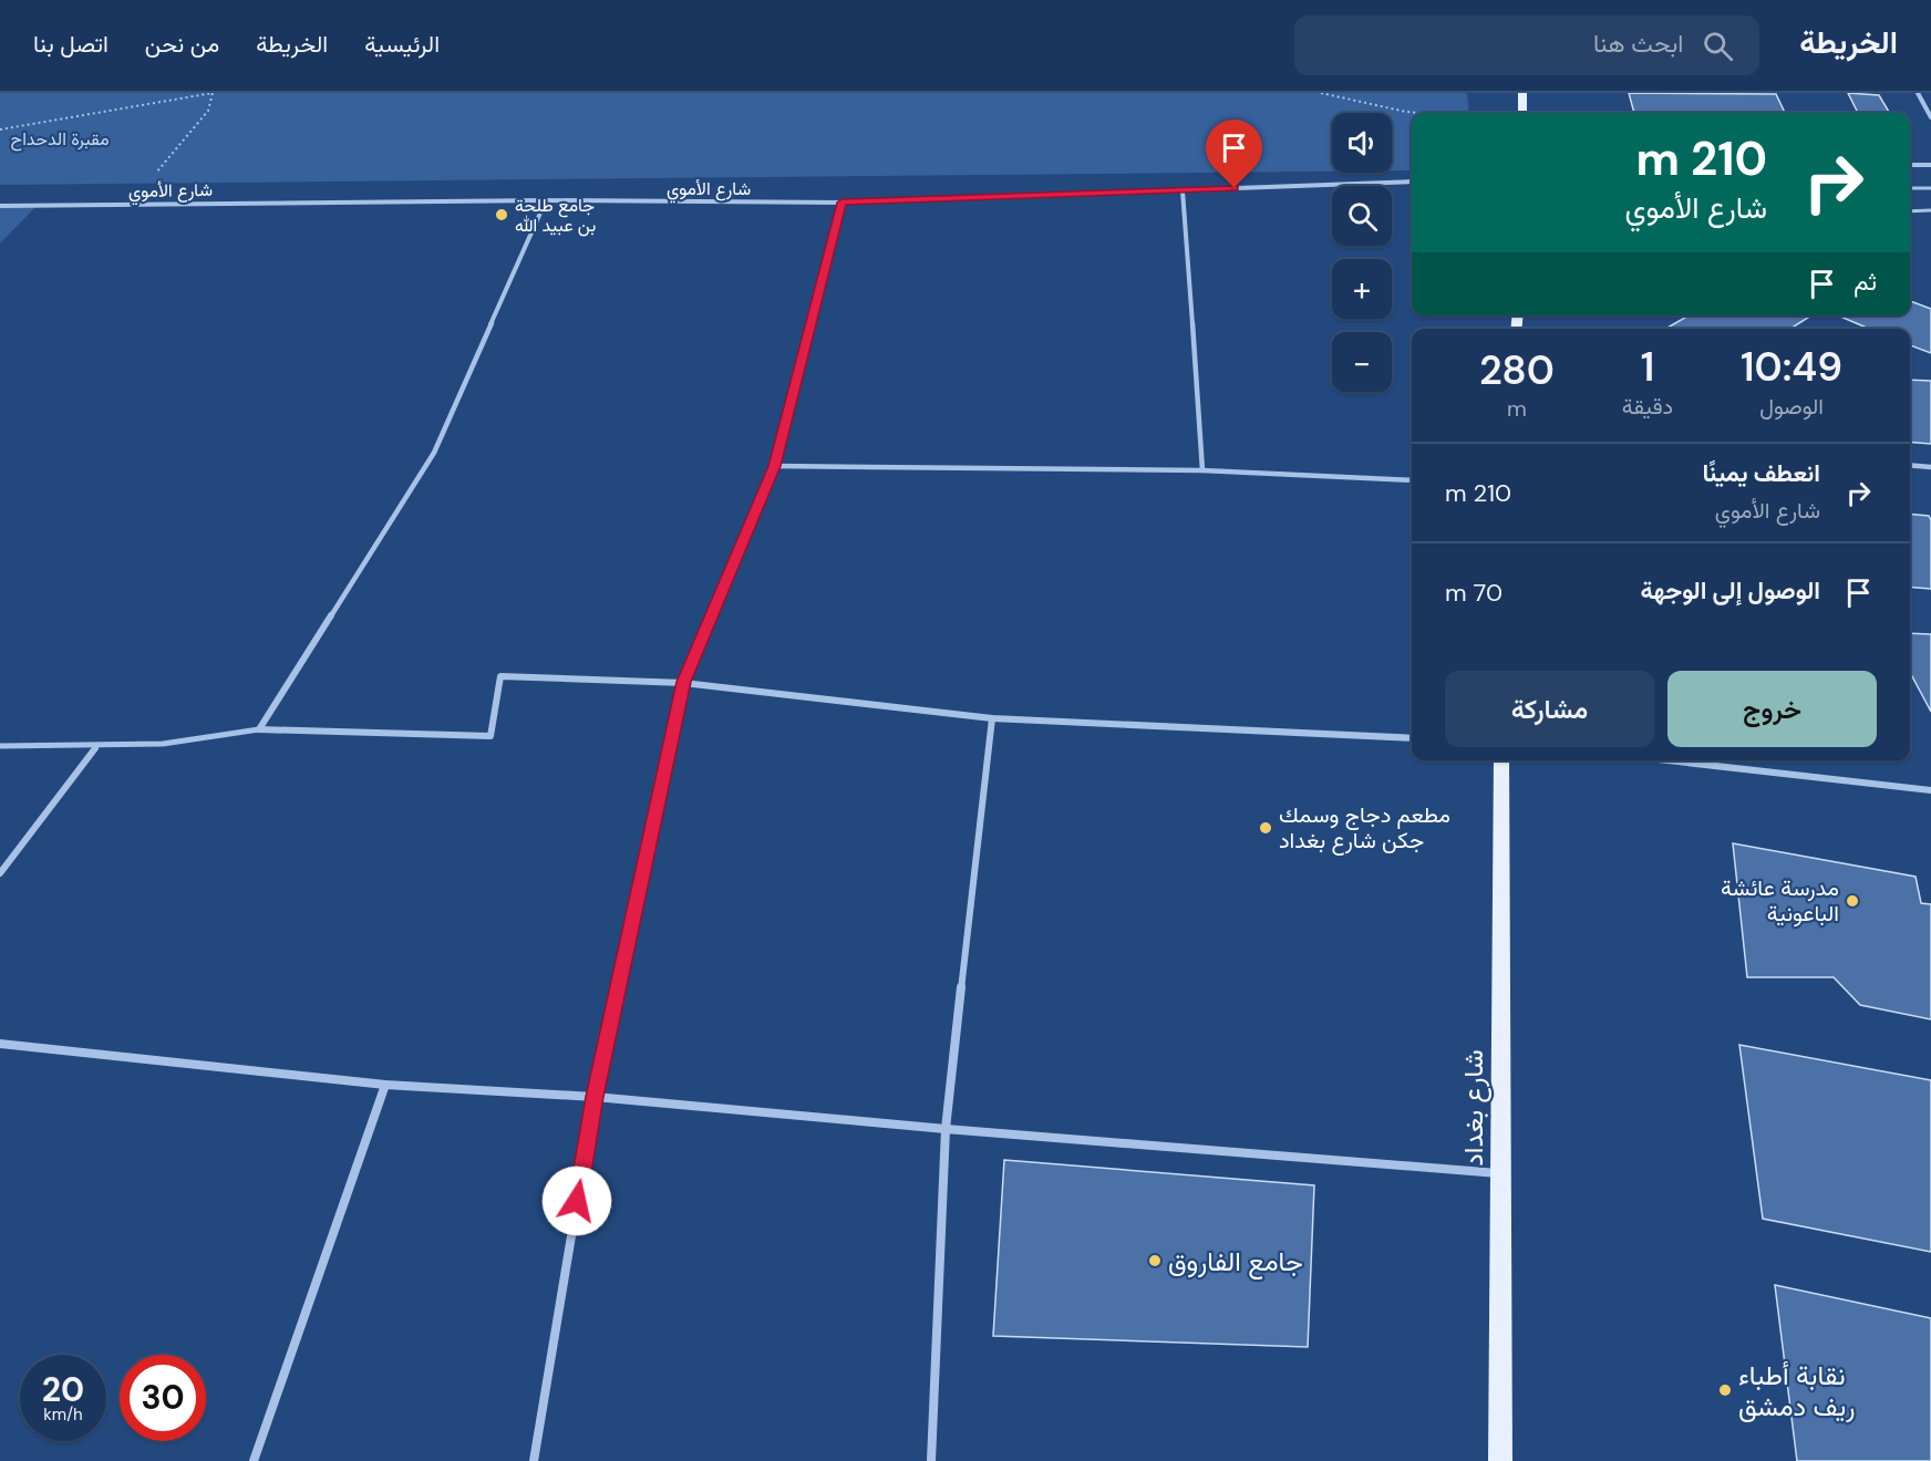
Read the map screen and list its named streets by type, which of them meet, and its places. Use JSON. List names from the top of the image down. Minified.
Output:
{"streets":{"main road":["شارع بغداد"],"street":["شارع الأموي"]},"parks":["مقبرة الدحداح"],"places":["جامع طلحة بن عبيد الله","مطعم دجاج وسمك جكن شارع بغداد","مدرسة عائشة الباعونية","جامع الفاروق","نقابة أطباء ريف دمشق"],"page":{"header":"الخريطة","search":"ابحث هنا","nav":["الرئيسية","الخريطة","من نحن","اتصل بنا"],"map_buttons":["+","−"],"turn":["210 m","شارع الأموي"],"then":"ثم","eta":["10:49","الوصول","1","دقيقة","280","m"],"list":[{"name":"انعطف يمينًا","note":"شارع الأموي","value":"210 m"},{"name":"الوصول إلى الوجهة","value":"70 m"}],"buttons":["خروج","مشاركة"],"speed":"20 km/h","limit":"30"}}
